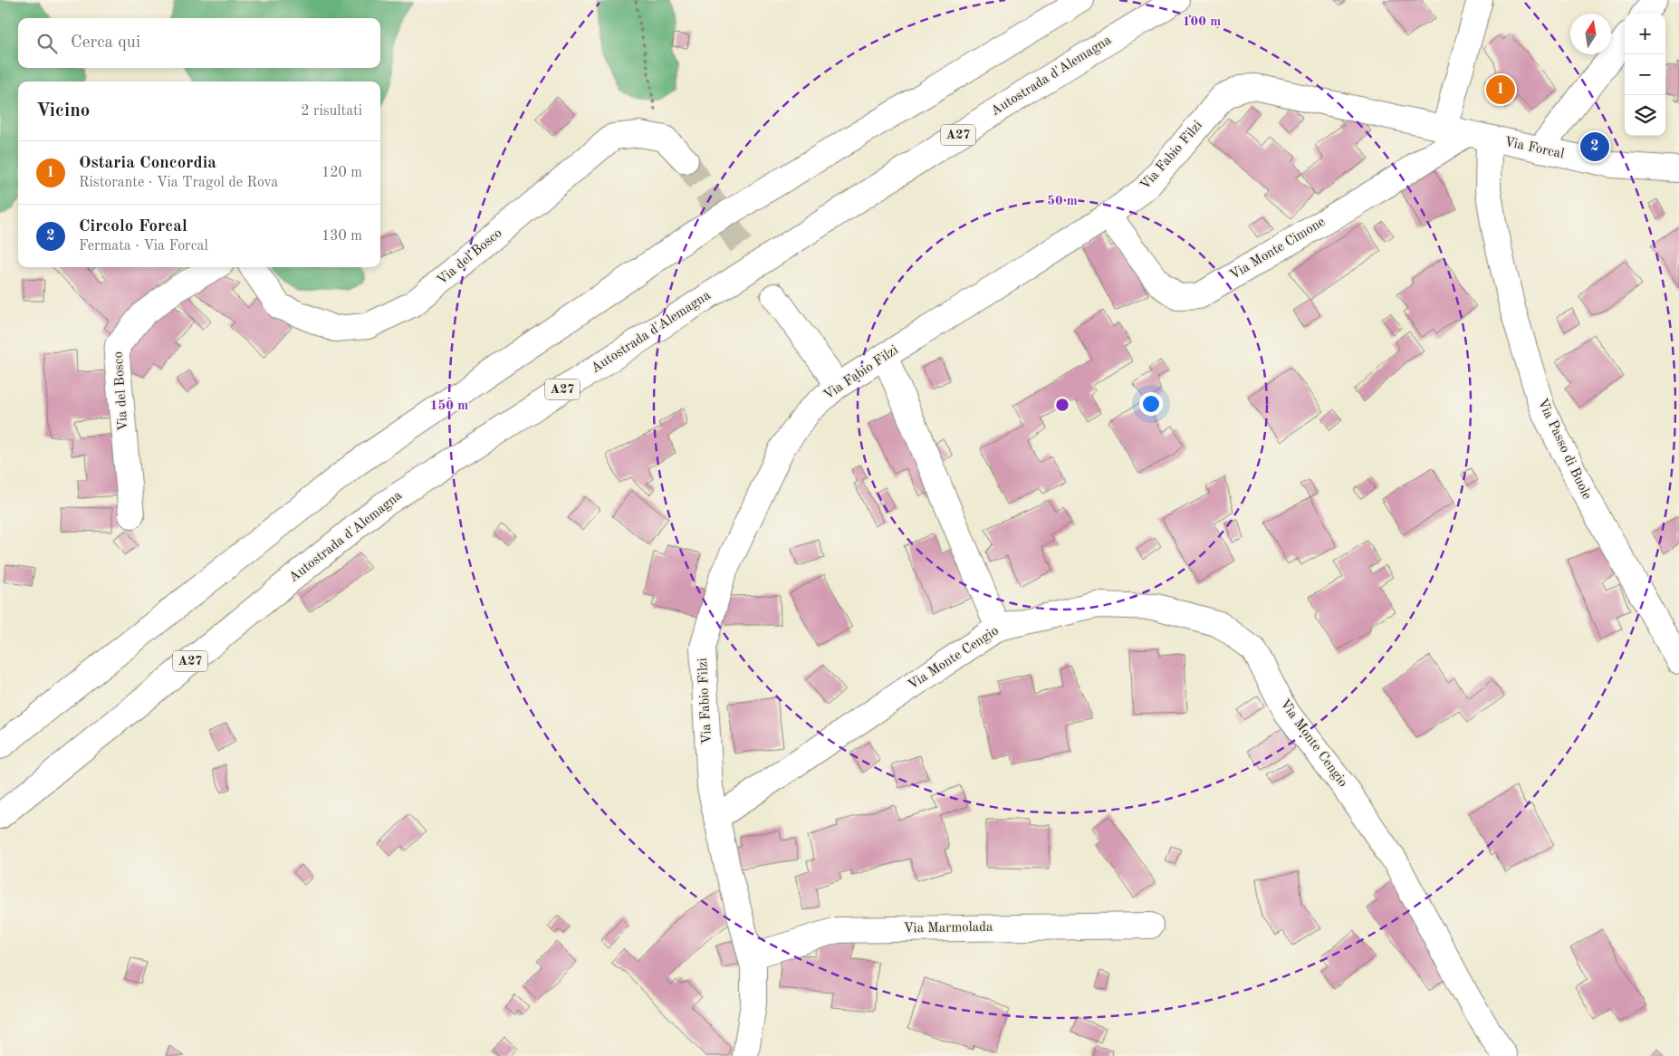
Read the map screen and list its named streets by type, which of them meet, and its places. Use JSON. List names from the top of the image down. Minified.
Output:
{"streets":{"main road":["Autostrada d'Alemagna","A27","Via Forcal","Via Fabio Filzi","Via Monte Cimone","Via del Bosco","Via Passo di Buole","Via Monte Cengio","Via Marmolada"]},"crossings":[["Via Forcal","Via Fabio Filzi"],["Via Forcal","Via Monte Cimone"],["Via Forcal","Via Passo di Buole"],["Via Fabio Filzi","Via Monte Cimone"],["Via Fabio Filzi","Via Passo di Buole"],["Via Fabio Filzi","Via Monte Cengio"],["Via Fabio Filzi","Via Marmolada"],["Via Monte Cimone","Via Passo di Buole"]],"north":"top","page":{"map_buttons":["+","−"],"search":"Cerca qui","pins":["1","2"],"heading":["Vicino","2 risultati"],"list":[{"mark":"1","name":"Ostaria Concordia","note":"Ristorante · Via Tragol de Rova","value":"120 m"},{"mark":"2","name":"Circolo Forcal","note":"Fermata · Via Forcal","value":"130 m"}]},"rings":["100 m","50 m","150 m"]}
